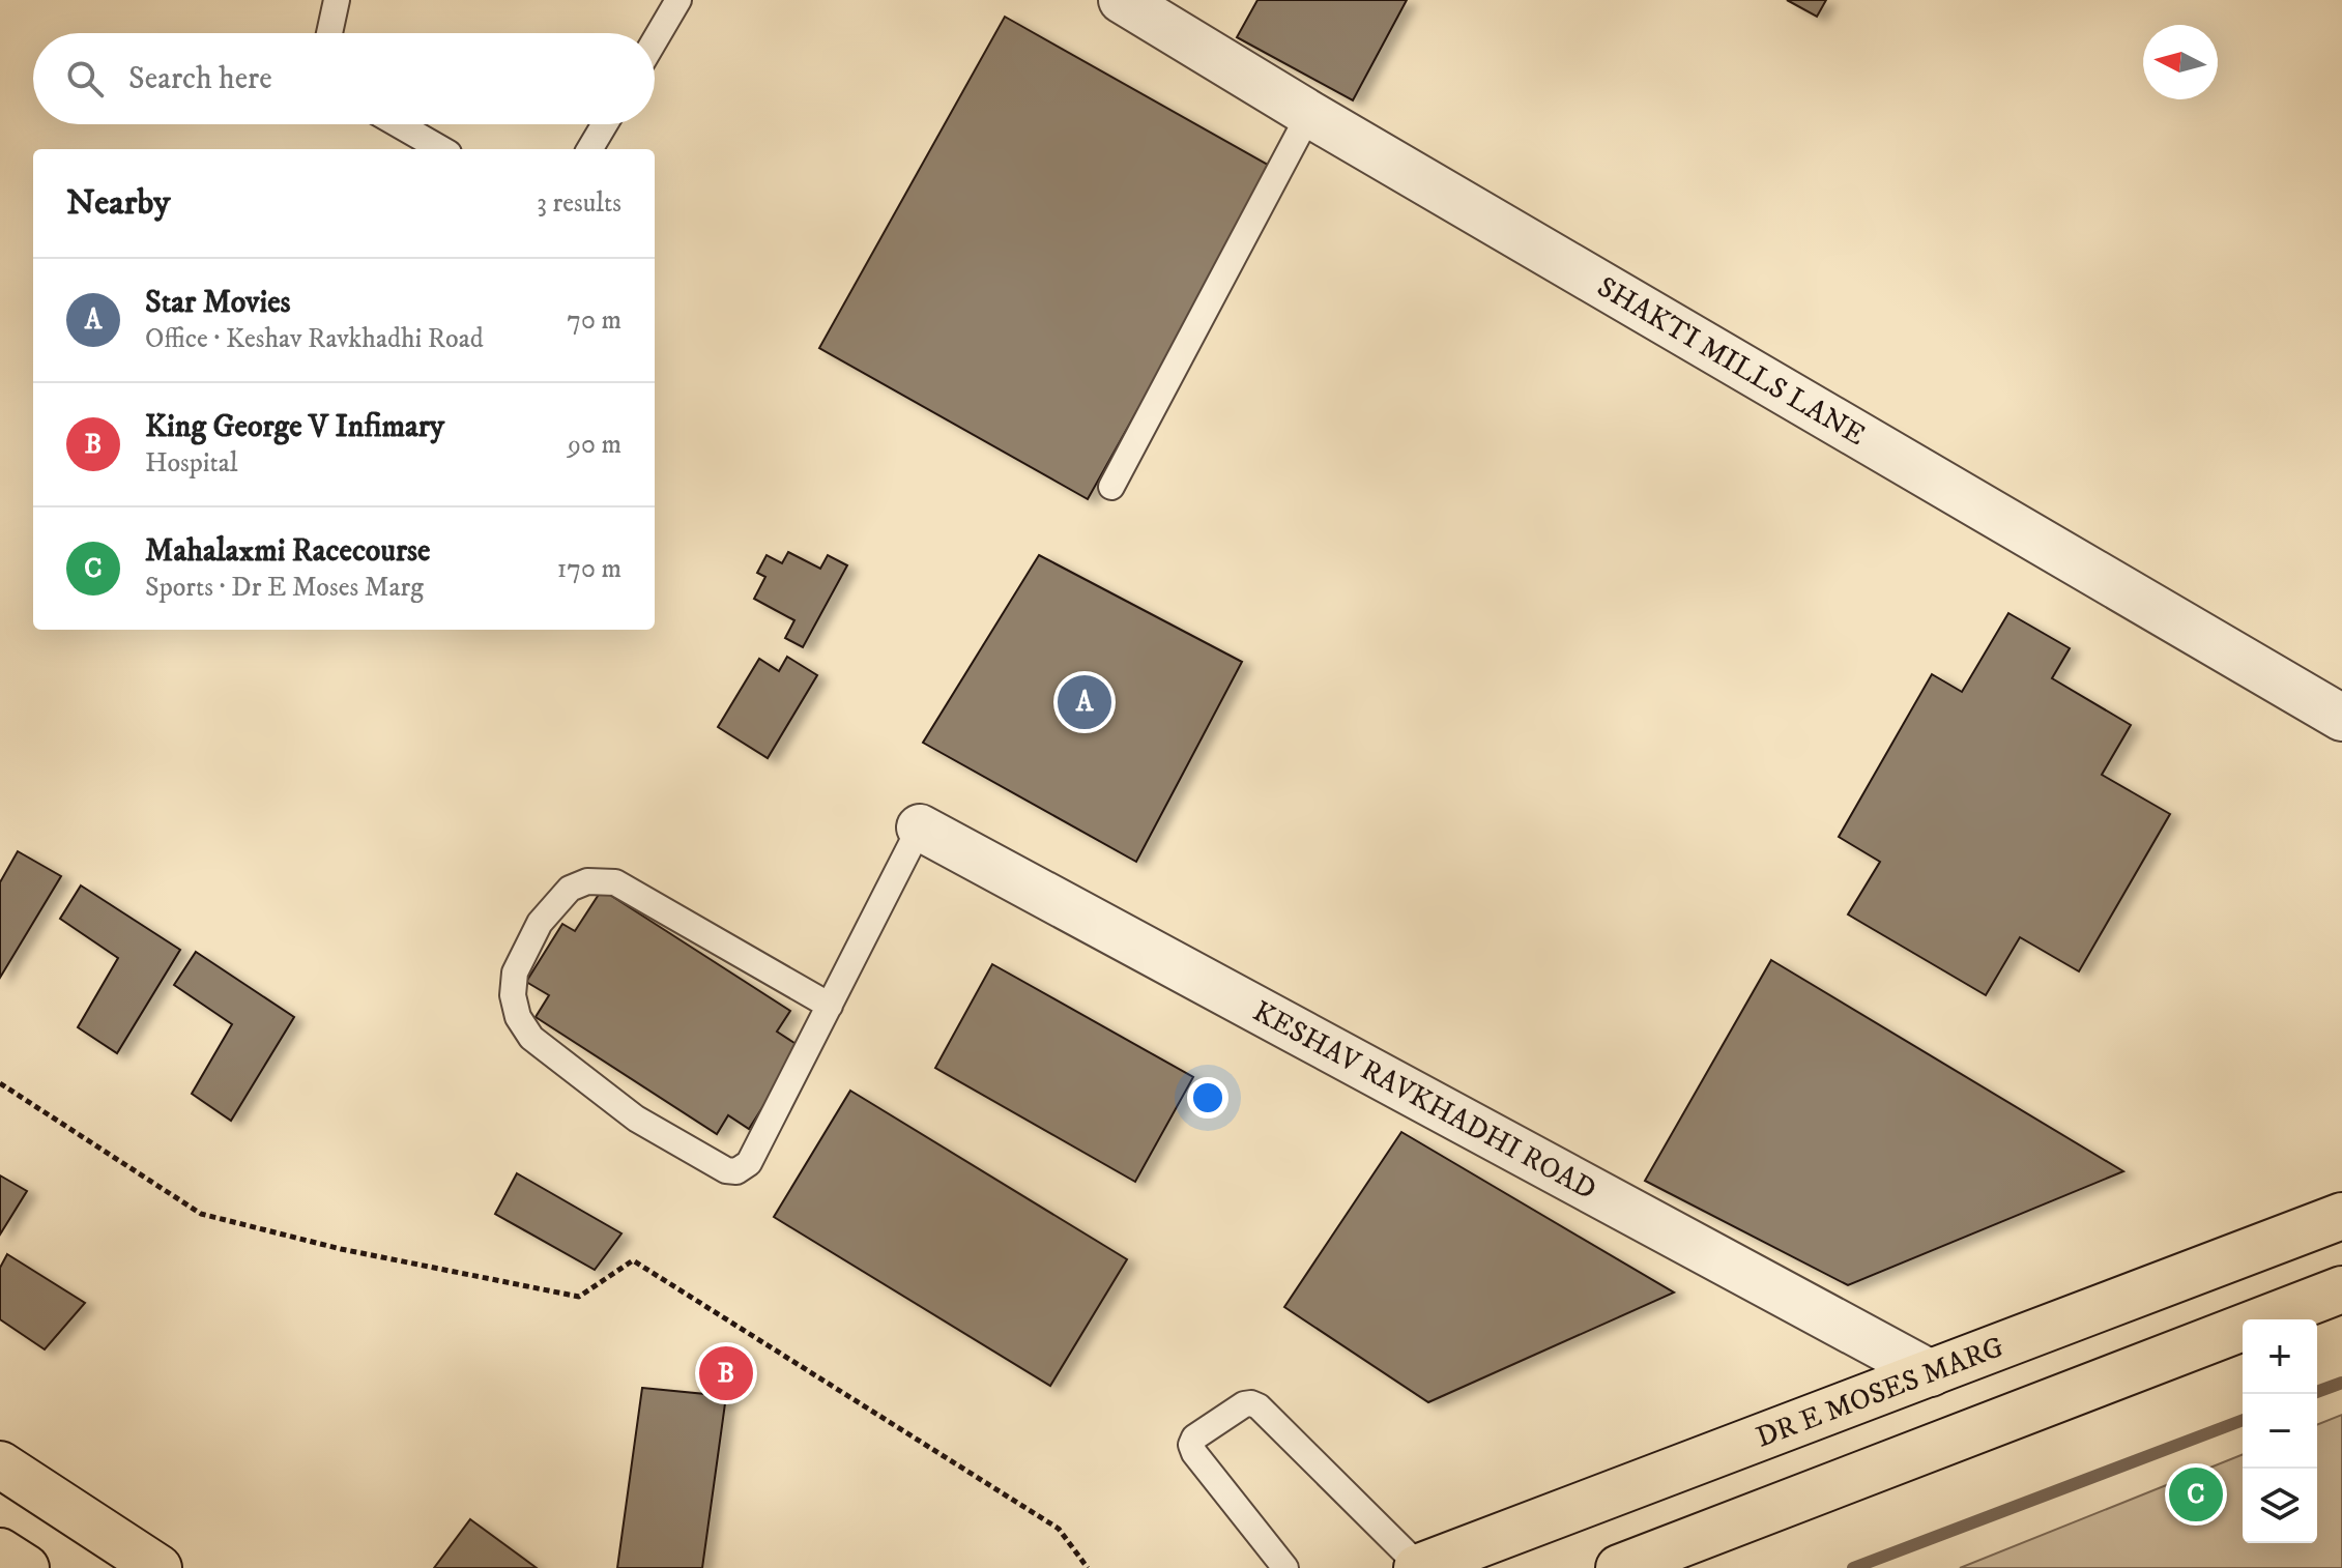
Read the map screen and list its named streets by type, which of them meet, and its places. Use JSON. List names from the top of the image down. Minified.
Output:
{"streets":{"main road":["DR E MOSES MARG"],"street":["SHAKTI MILLS LANE","KESHAV RAVKHADHI ROAD"]},"crossings":[["KESHAV RAVKHADHI ROAD","DR E MOSES MARG"]],"north":"left","page":{"search":"Search here","heading":["Nearby","3 results"],"list":[{"mark":"A","name":"Star Movies","note":"Office · Keshav Ravkhadhi Road","value":"70 m"},{"mark":"B","name":"King George V Infimary","note":"Hospital","value":"90 m"},{"mark":"C","name":"Mahalaxmi Racecourse","note":"Sports · Dr E Moses Marg","value":"170 m"}],"pins":["A","B","C"],"map_buttons":["+","−"]}}
